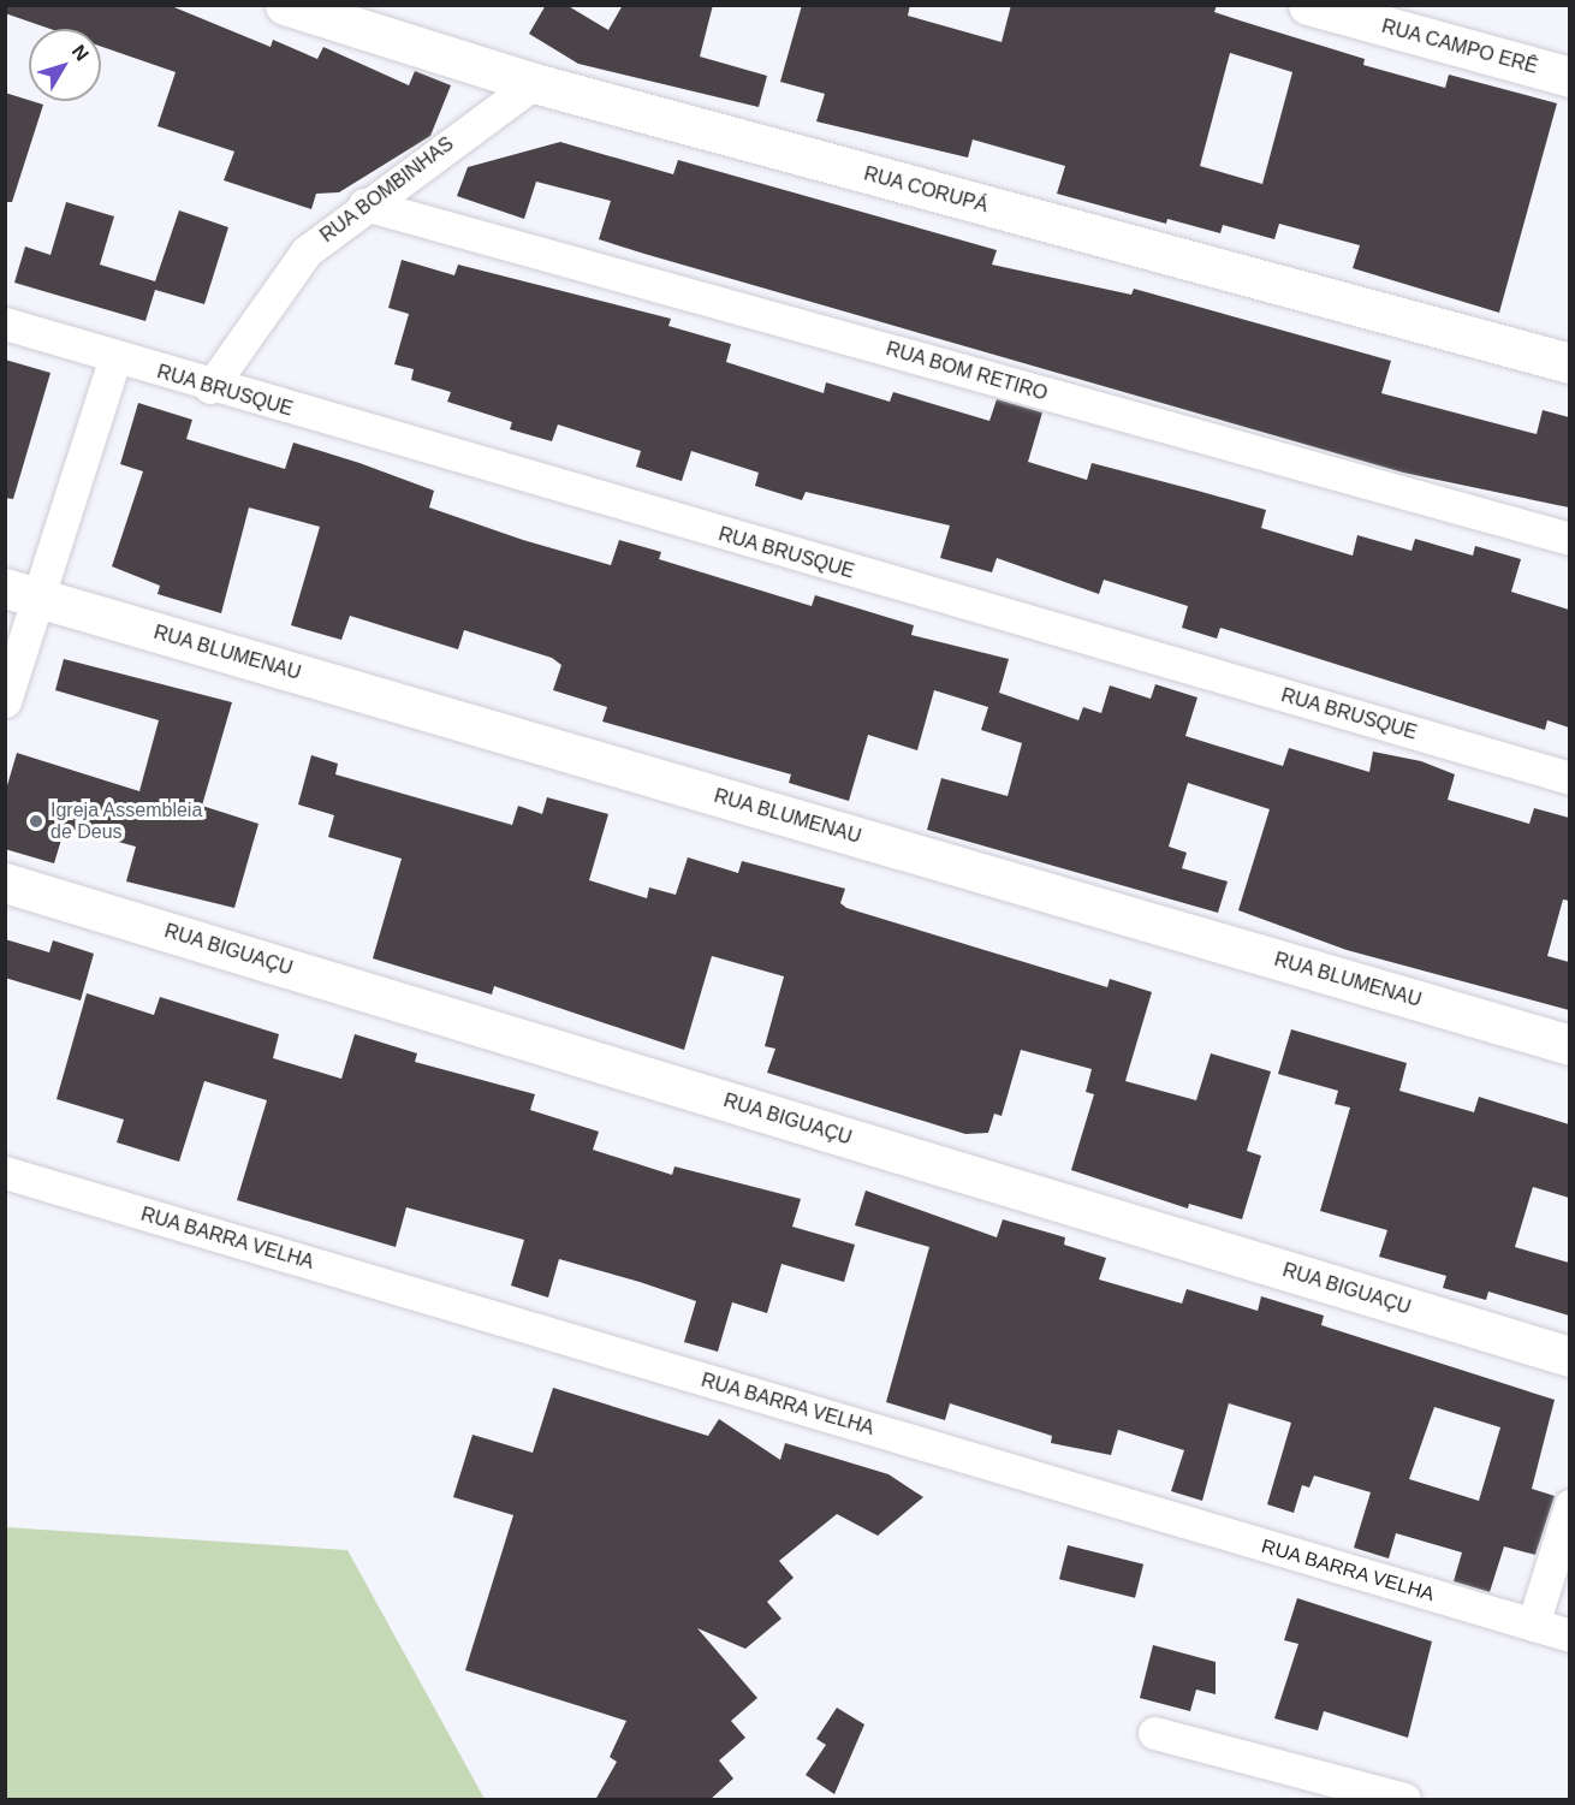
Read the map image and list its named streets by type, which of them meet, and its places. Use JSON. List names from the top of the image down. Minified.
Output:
{"streets":{"street":["RUA CAMPO ERÊ","RUA BOMBINHAS","RUA CORUPÁ","RUA BOM RETIRO","RUA BRUSQUE","RUA BLUMENAU","RUA BIGUAÇU","RUA BARRA VELHA"]},"crossings":[["RUA BOMBINHAS","RUA CORUPÁ"],["RUA BOMBINHAS","RUA BOM RETIRO"],["RUA BOMBINHAS","RUA BRUSQUE"]],"places":["Igreja Assembleia de Deus"],"north":"top right"}
